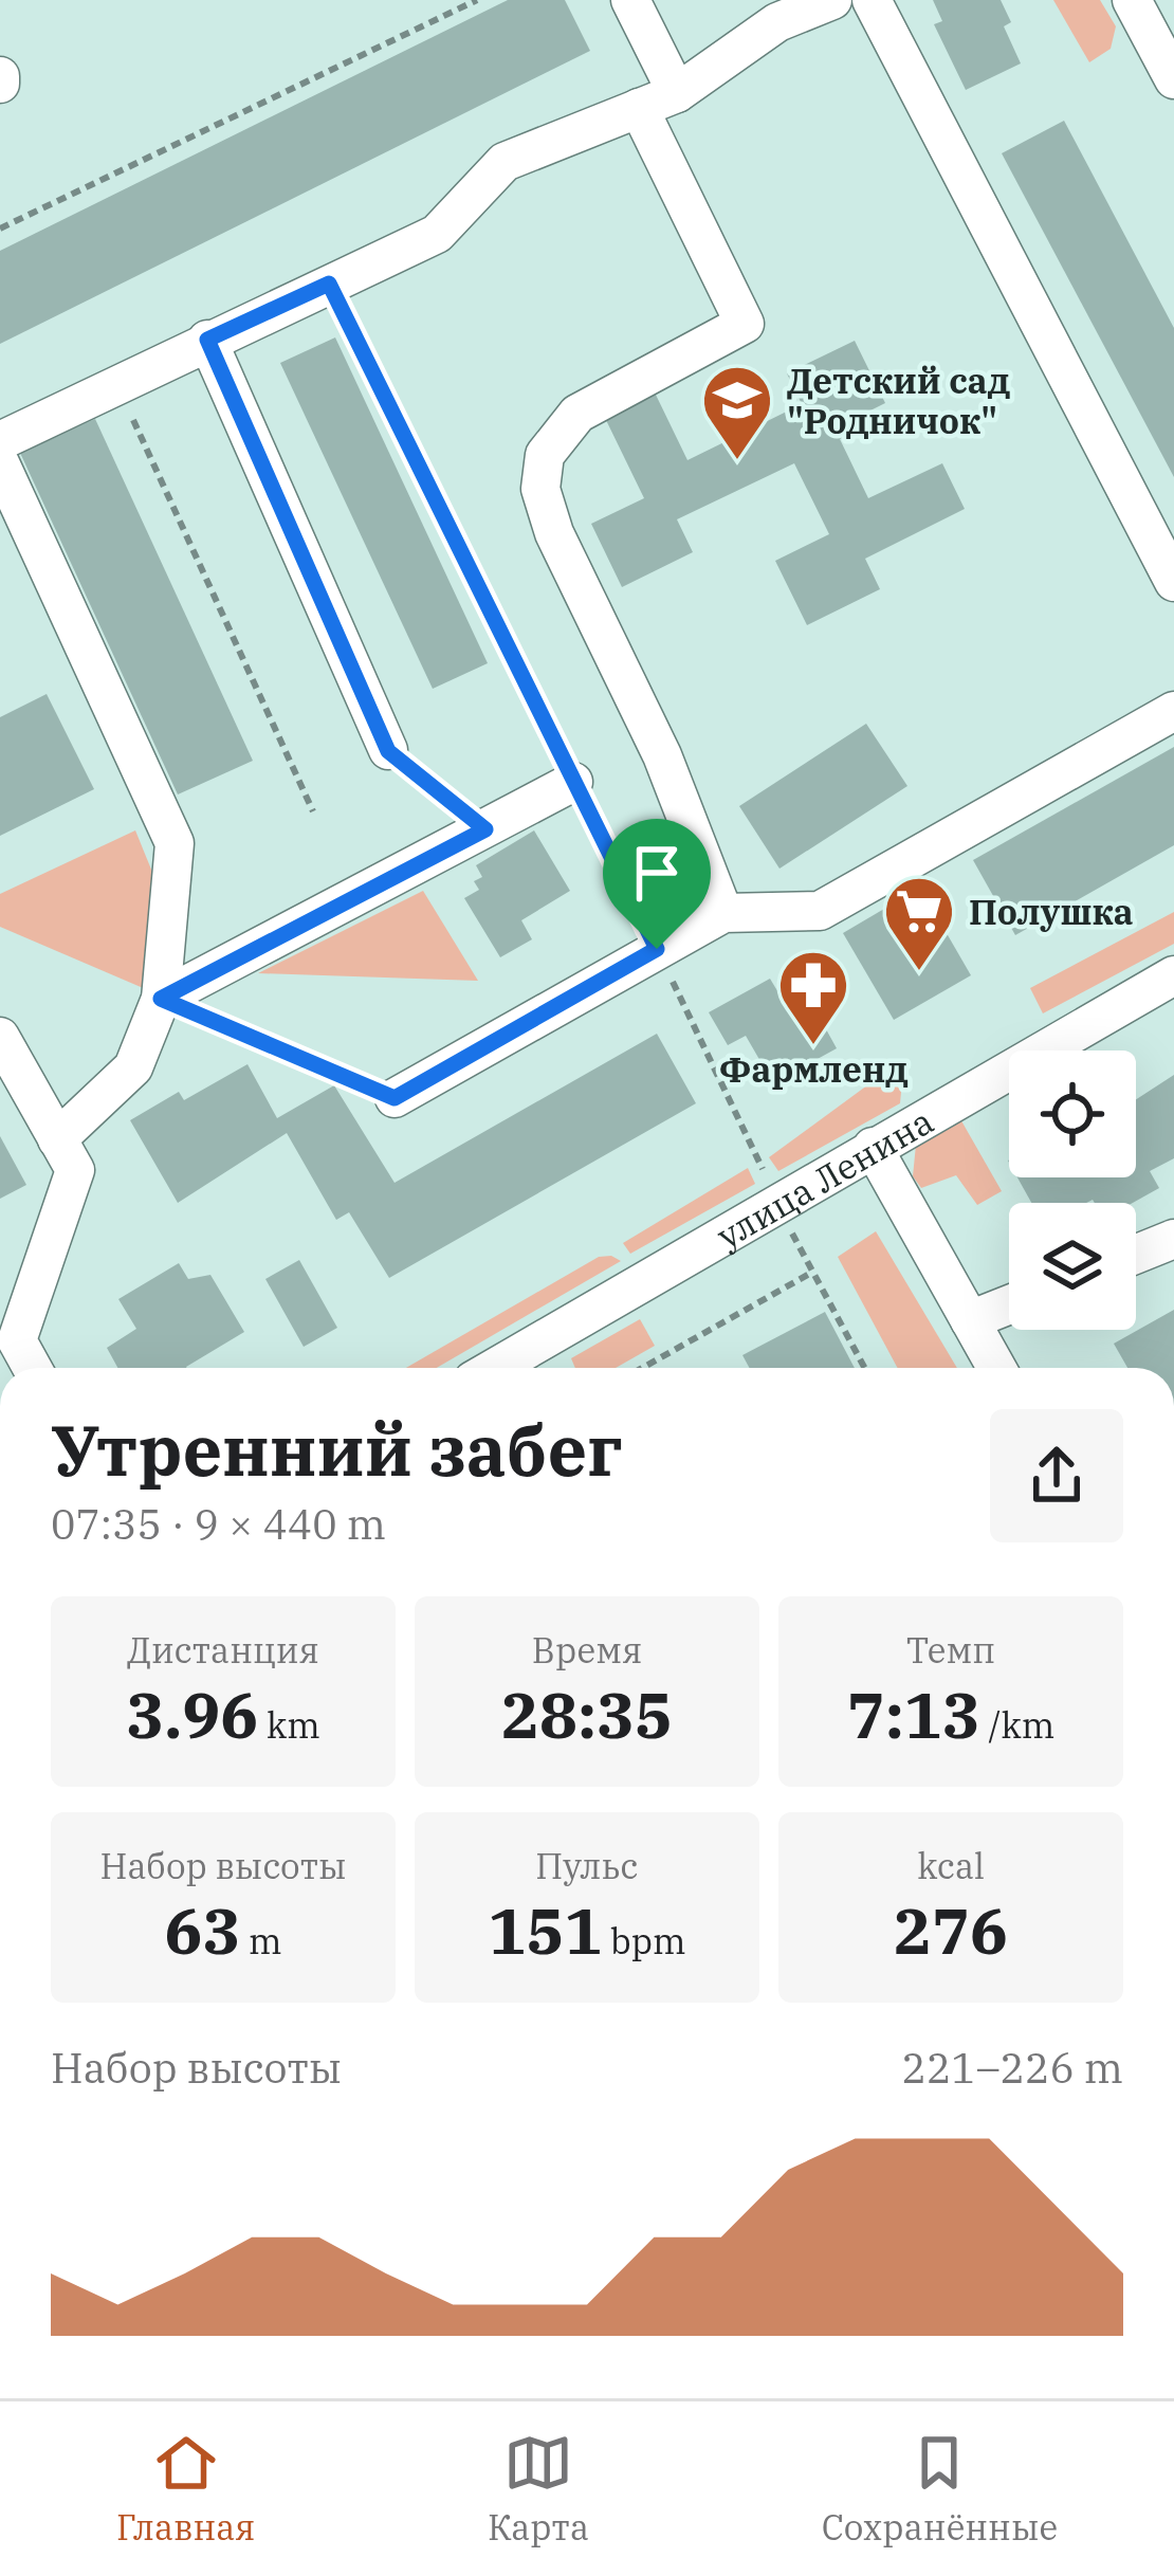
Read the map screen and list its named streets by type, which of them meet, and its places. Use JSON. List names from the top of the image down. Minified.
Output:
{"streets":{"street":["улица Ленина"]},"places":{"school or university":["Детский сад \"Родничок\""],"supermarket":["Полушка"],"pharmacy":["Фармленд"]},"page":{"heading":["Утренний забег","07:35 · 9 × 440 m"],"stats":[["Дистанция","3.96 km"],["Время","28:35"],["Темп","7:13 /km"],["Набор высоты","63 m"],["Пульс","151 bpm"],["kcal","276"]],"chart":["Набор высоты","221–226 m"],"tabs":["Главная","Карта","Сохранённые"]}}
